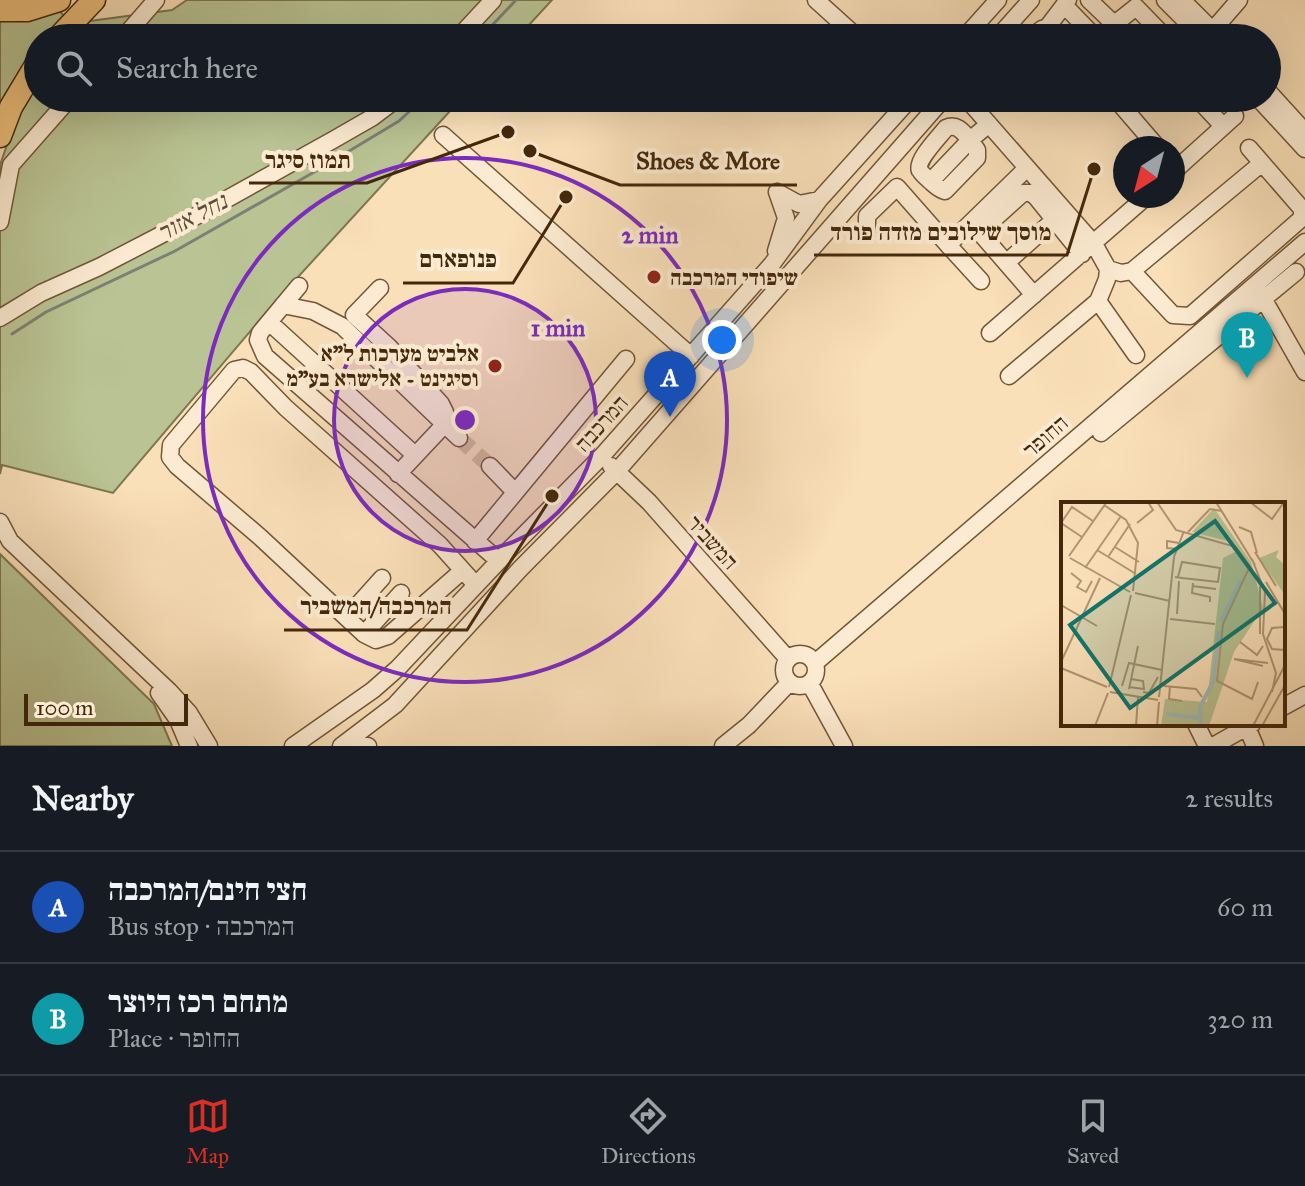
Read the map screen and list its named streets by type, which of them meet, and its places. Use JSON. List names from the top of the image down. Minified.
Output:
{"streets":{"street":["המרכבה","החופר","המשביר"]},"crossings":[["המרכבה","המשביר"],["החופר","המשביר"]],"water":["נחל אזור"],"places":["תמוז סיגר","Shoes & More","מוסך שילובים מזדה פורד","פנופארם","שיפודי המרכבה","אלביט מערכות ל\"א וסיגינט - אלישרא בע\"מ","המרכבה/המשביר"],"scale_bar":"100 m","north":"bottom left","page":{"search":"Search here","pins":["B","A"],"scale":"100 m","heading":["Nearby","2 results"],"list":[{"mark":"A","name":"חצי חינם/המרכבה","note":"Bus stop · המרכבה","value":"60 m"},{"mark":"B","name":"מתחם רכז היוצר","note":"Place · החופר","value":"320 m"}],"nav":["Map","Directions","Saved"]},"rings":["2 min","1 min"]}
